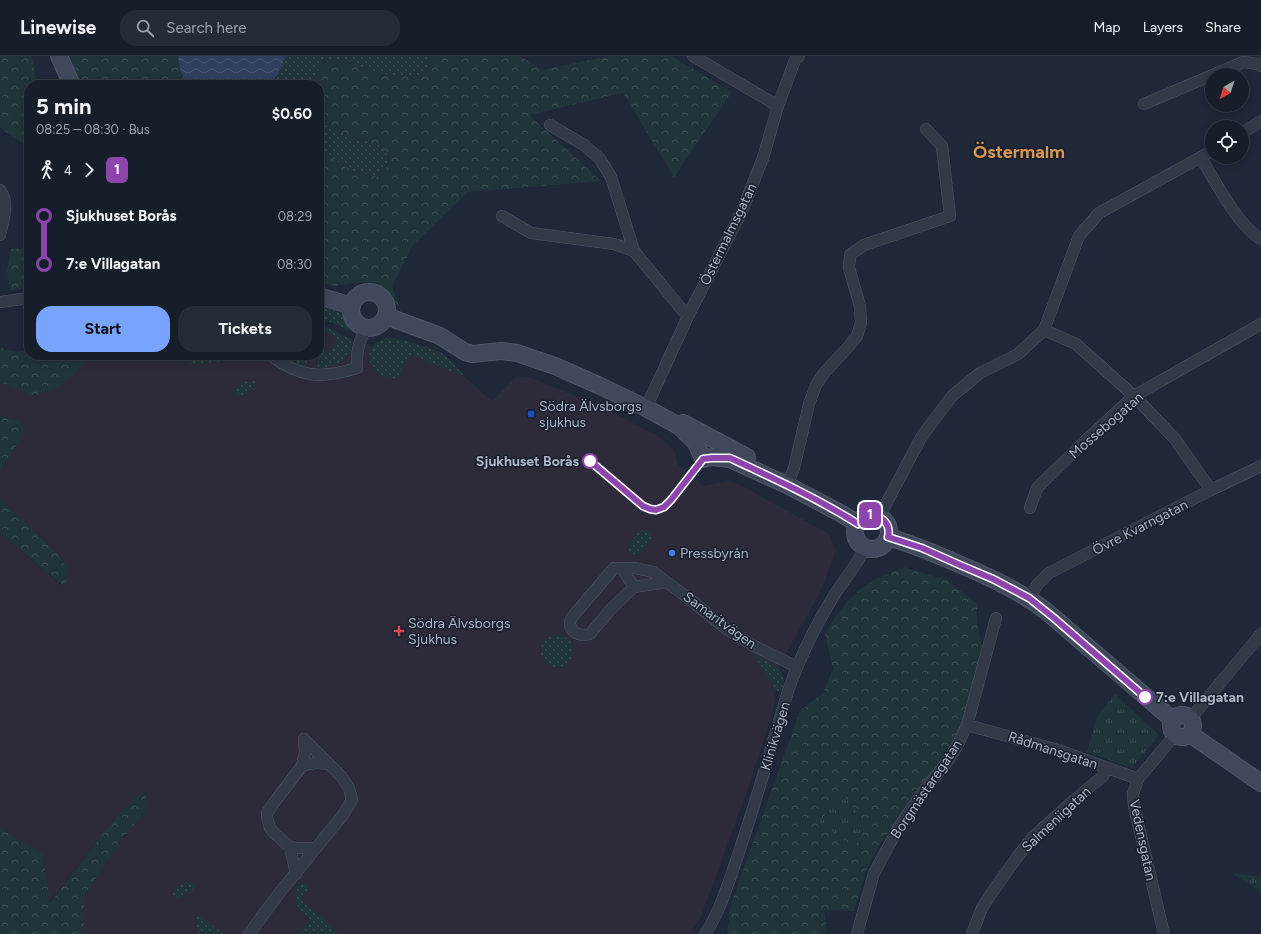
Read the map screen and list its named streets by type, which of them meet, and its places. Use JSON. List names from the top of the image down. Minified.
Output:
{"streets":{"street":["Östermalmsgatan","Mossebogatan","Övre Kvarngatan","Samaritvägen","Klinikvägen","Rådmansgatan","Borgmästaregatan","Salmeniigatan","Vedensgatan"]},"crossings":[["Samaritvägen","Klinikvägen"],["Rådmansgatan","Borgmästaregatan"],["Rådmansgatan","Salmeniigatan"],["Rådmansgatan","Vedensgatan"]],"districts":["Östermalm"],"places":{"transit":["Södra Älvsborgs sjukhus"],"other":["Sjukhuset Borås","Pressbyrån","7:e Villagatan"],"health":["Södra Älvsborgs Sjukhus"]},"lines":["bus line 1"],"north":"bottom left","page":{"header":"Linewise","search":"Search here","nav":["Map","Layers","Share"],"on_map":"1","heading":["5 min","08:25 – 08:30 · Bus","$0.60"],"legs":["4","1"],"list":[{"name":"Sjukhuset Borås","value":"08:29"},{"name":"7:e Villagatan","value":"08:30"}],"buttons":["Start","Tickets"]}}
